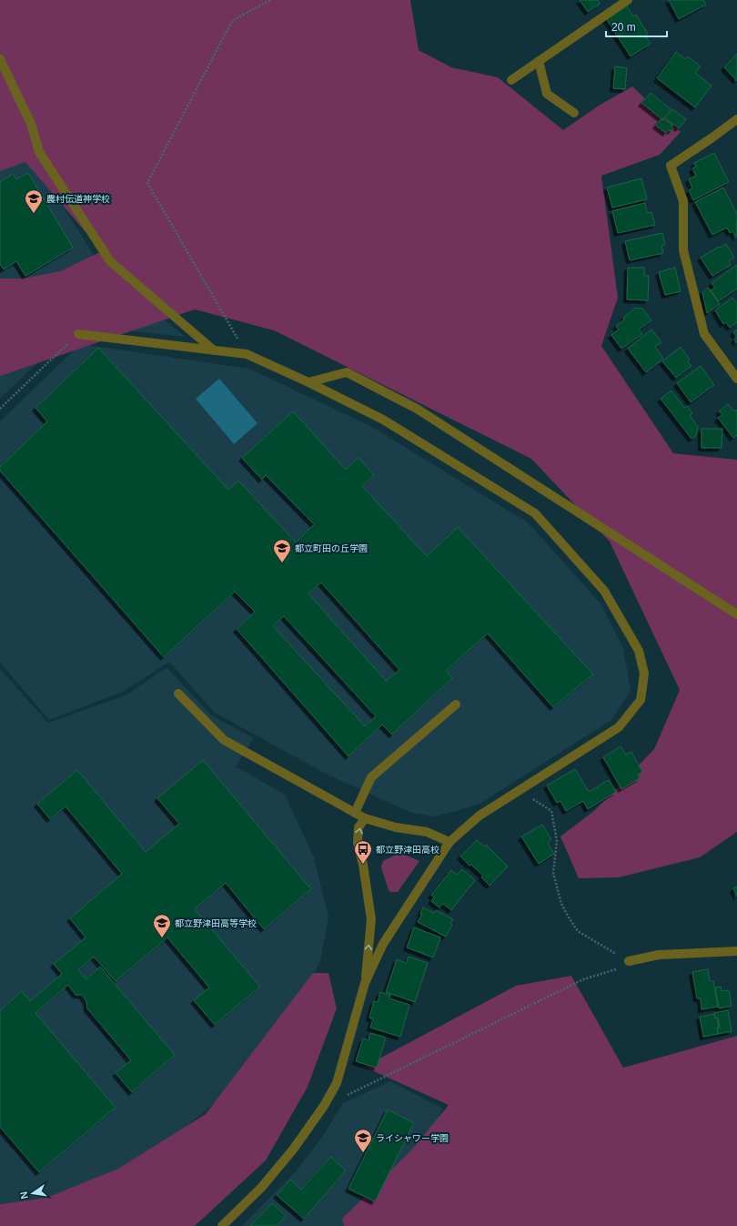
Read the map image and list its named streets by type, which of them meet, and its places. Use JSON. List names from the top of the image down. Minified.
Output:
{"places":{"school or university":["農村伝道神学校","都立町田の丘学園","都立野津田高等学校","ライシャワー学園"],"bus stop":["都立野津田高校"]},"scale_bar":"20 m","north":"left"}
